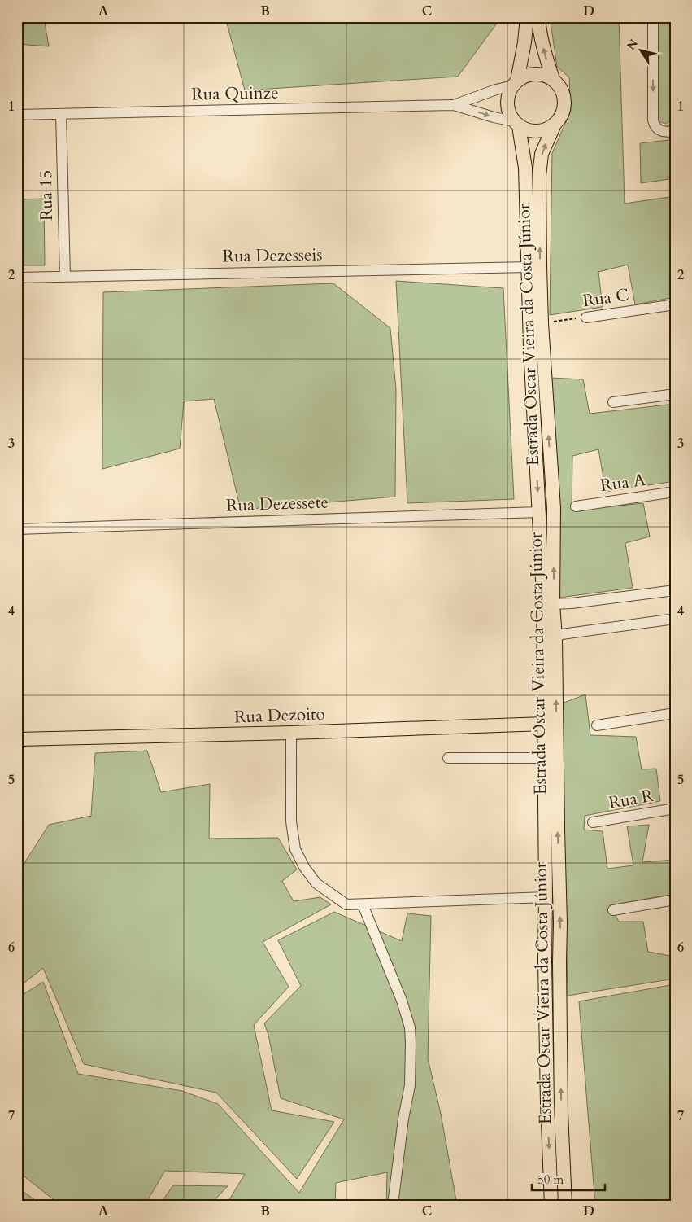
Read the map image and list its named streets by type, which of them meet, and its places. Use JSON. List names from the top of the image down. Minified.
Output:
{"streets":{"main road":["Estrada Oscar Vieira da Costa Júnior","Rua Dezoito"],"street":["Rua Quinze","Rua 15","Rua Dezesseis","Rua C","Rua A","Rua Dezessete","Rua R"]},"crossings":[["Rua Quinze","Rua 15"],["Rua Quinze","Estrada Oscar Vieira da Costa Júnior"],["Rua 15","Rua Dezesseis"],["Rua Dezesseis","Estrada Oscar Vieira da Costa Júnior"],["Rua C","Estrada Oscar Vieira da Costa Júnior"],["Estrada Oscar Vieira da Costa Júnior","Rua Dezessete"],["Estrada Oscar Vieira da Costa Júnior","Rua Dezoito"]],"scale_bar":"50 m","north":"top left","grid":{"columns":["A","B","C","D"],"rows":["1","2","3","4","5","6","7"]}}
